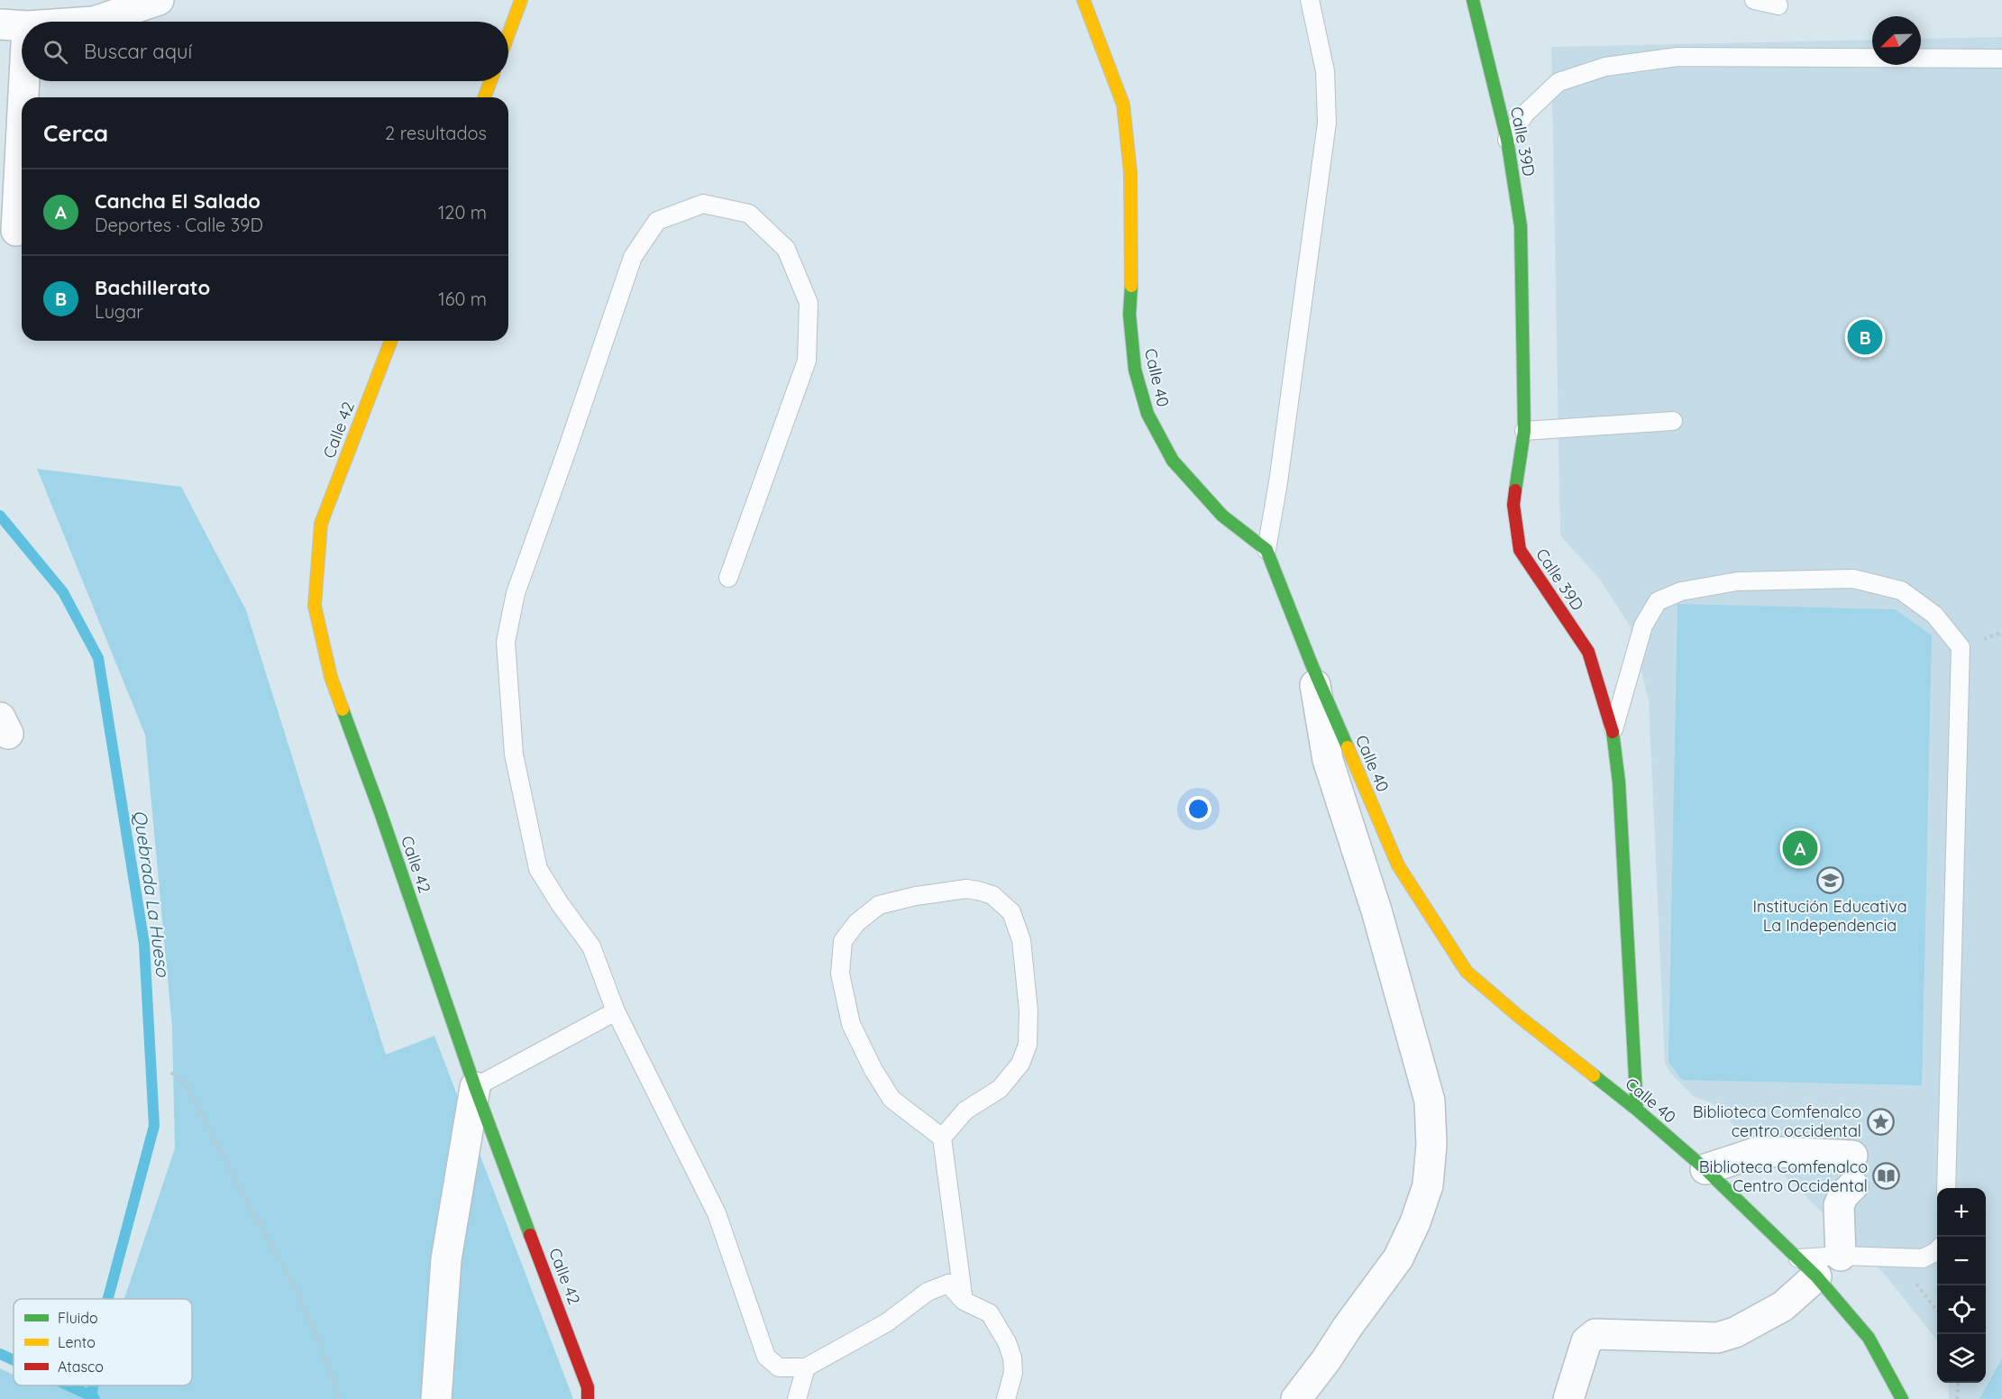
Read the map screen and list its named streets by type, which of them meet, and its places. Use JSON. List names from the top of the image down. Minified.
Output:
{"streets":{"street":["Calle 39D","Calle 40","Calle 42"]},"crossings":[["Calle 39D","Calle 40"]],"water":["Quebrada La Hueso"],"places":{"school or university":["Institución Educativa La Independencia"],"place":["Biblioteca Comfenalco centro occidental"],"library":["Biblioteca Comfenalco Centro Occidental"]},"legend":["Fluido","Lento","Atasco"],"north":"bottom left","page":{"search":"Buscar aquí","heading":["Cerca","2 resultados"],"list":[{"mark":"A","name":"Cancha El Salado","note":"Deportes · Calle 39D","value":"120 m"},{"mark":"B","name":"Bachillerato","note":"Lugar","value":"160 m"}],"pins":["B","A"],"map_buttons":["+","−"]}}
